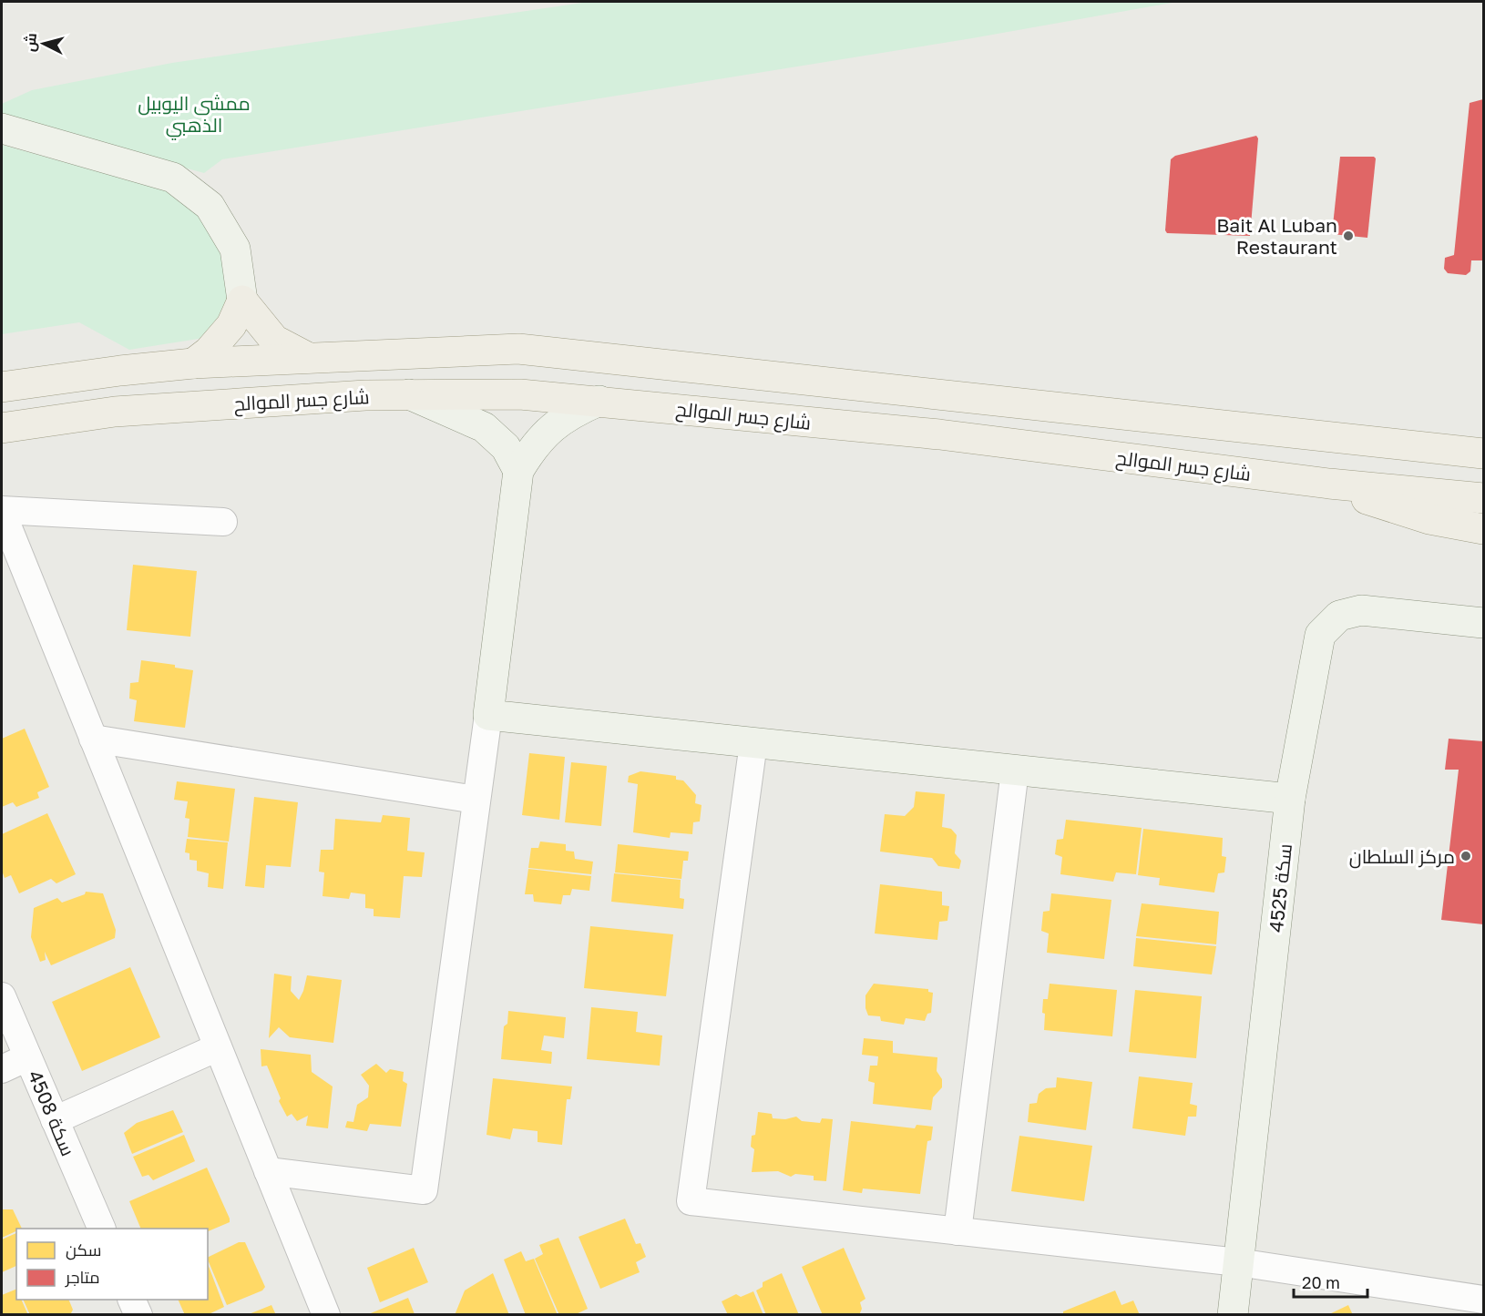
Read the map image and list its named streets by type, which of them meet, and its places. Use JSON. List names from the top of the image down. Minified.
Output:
{"streets":{"main road":["شارع جسر الموالح"],"street":["سكة 4525","سكة 4508"]},"parks":["ممشى اليوبيل الذهبي"],"places":["Bait Al Luban Restaurant","مركز السلطان"],"legend":["سكن","متاجر"],"scale_bar":"20 m","north":"left"}
